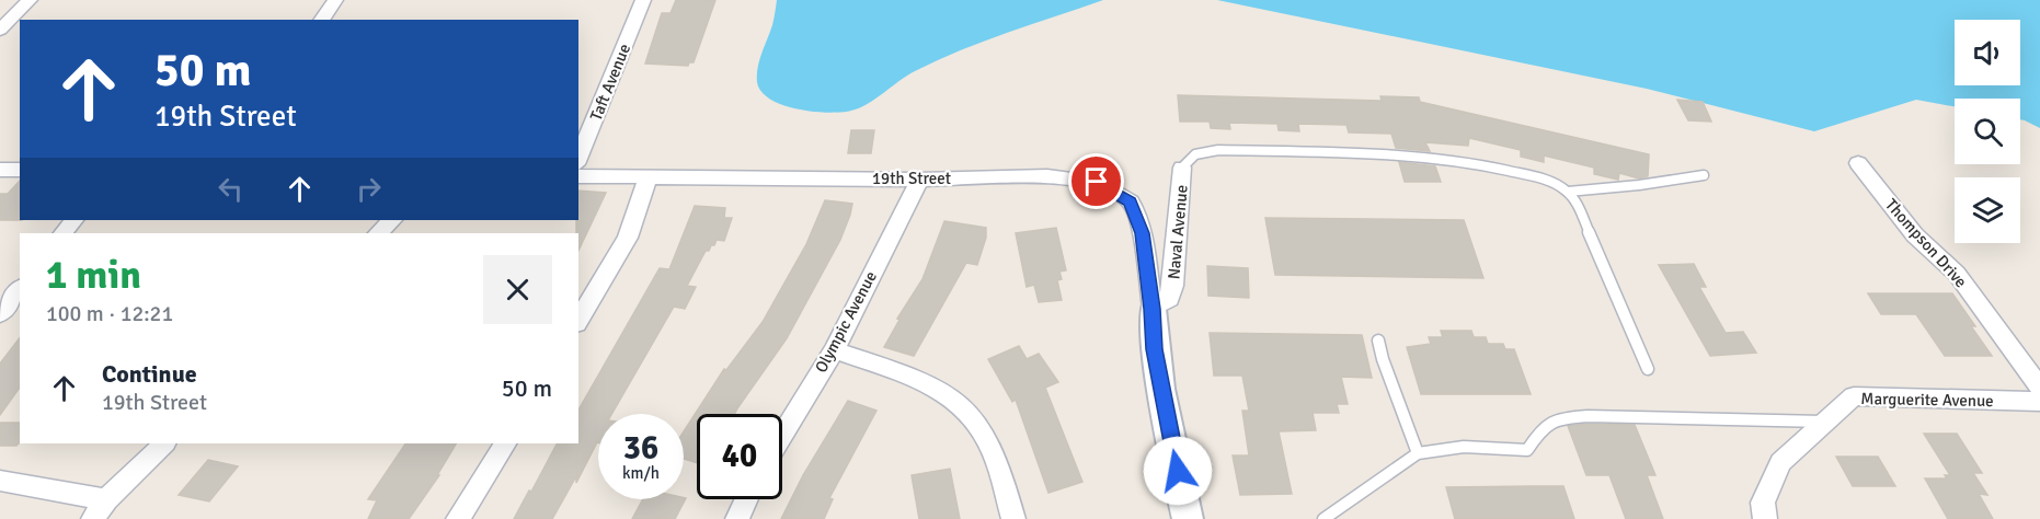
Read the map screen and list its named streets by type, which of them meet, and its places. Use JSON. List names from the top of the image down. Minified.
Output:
{"streets":{"street":["Taft Avenue","19th Street","Naval Avenue","Thompson Drive","Olympic Avenue","Marguerite Avenue"]},"crossings":[["19th Street","Naval Avenue"],["19th Street","Olympic Avenue"]],"page":{"turn":["50 m","19th Street"],"heading":["1 min","100 m · 12:21"],"list":[{"name":"Continue","note":"19th Street","value":"50 m"}],"speed":"36 km/h","limit":"40"}}
